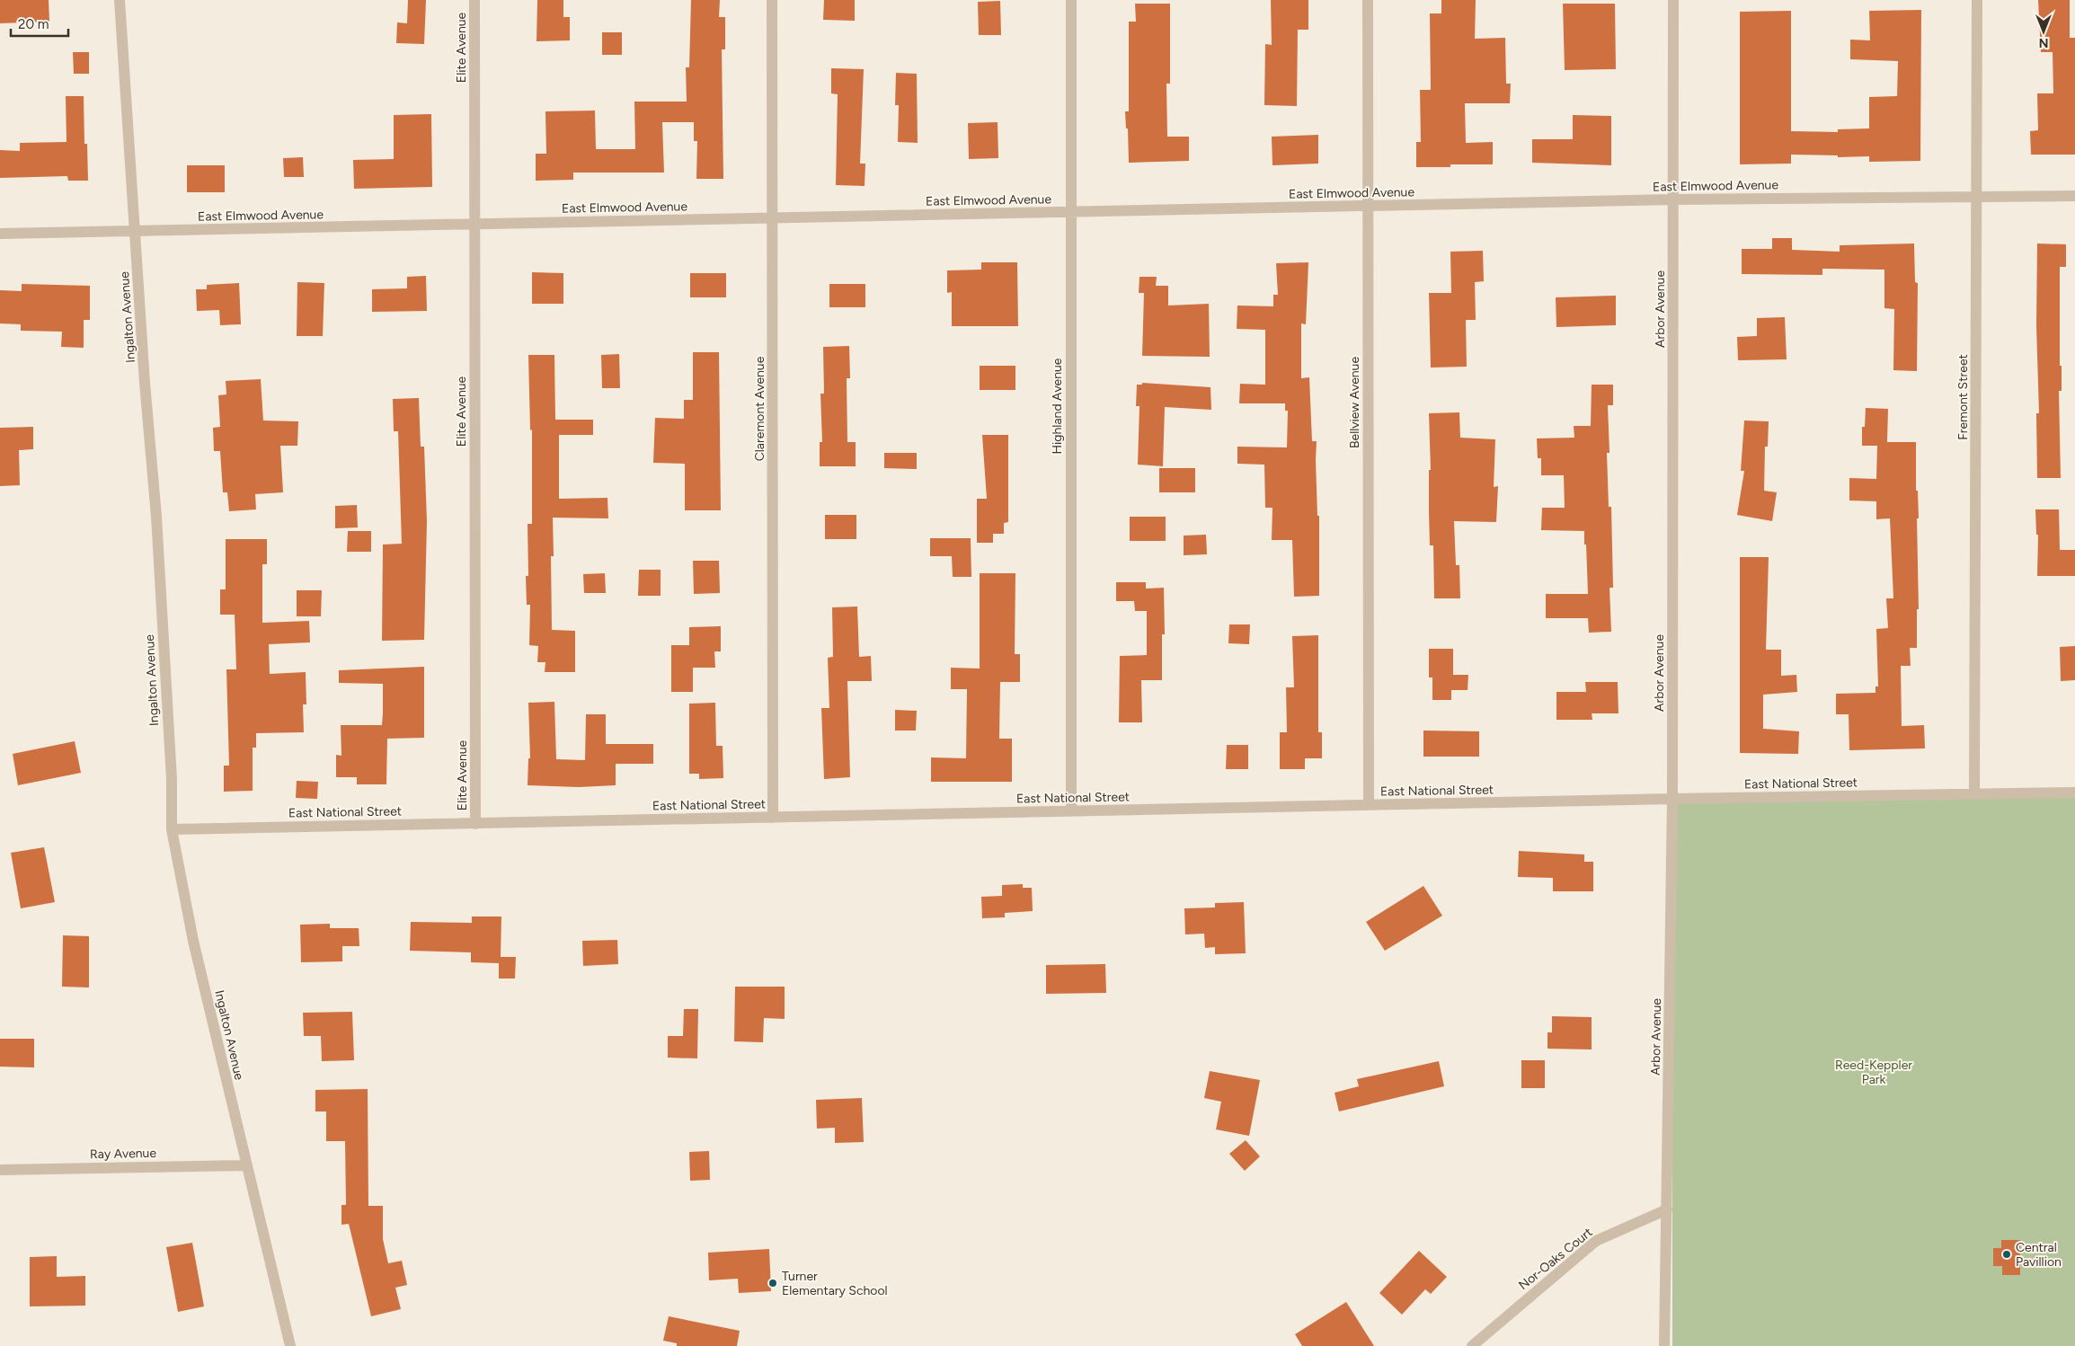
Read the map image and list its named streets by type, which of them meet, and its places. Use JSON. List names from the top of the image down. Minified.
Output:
{"streets":{"street":["Elite Avenue","East Elmwood Avenue","Arbor Avenue","Ingalton Avenue","Fremont Street","Bellview Avenue","Highland Avenue","Claremont Avenue","East National Street","Ray Avenue","Nor-Oaks Court"]},"crossings":[["Elite Avenue","East Elmwood Avenue"],["Elite Avenue","East National Street"],["East Elmwood Avenue","Arbor Avenue"],["East Elmwood Avenue","Ingalton Avenue"],["East Elmwood Avenue","Fremont Street"],["East Elmwood Avenue","Bellview Avenue"],["East Elmwood Avenue","Highland Avenue"],["East Elmwood Avenue","Claremont Avenue"],["Arbor Avenue","East National Street"],["Arbor Avenue","Nor-Oaks Court"],["Ingalton Avenue","East National Street"],["Ingalton Avenue","Ray Avenue"],["Fremont Street","East National Street"],["Bellview Avenue","East National Street"],["Highland Avenue","East National Street"],["Claremont Avenue","East National Street"]],"parks":["Reed-Keppler Park"],"places":["Central Pavillion","Turner Elementary School"],"scale_bar":"20 m","north":"bottom"}
